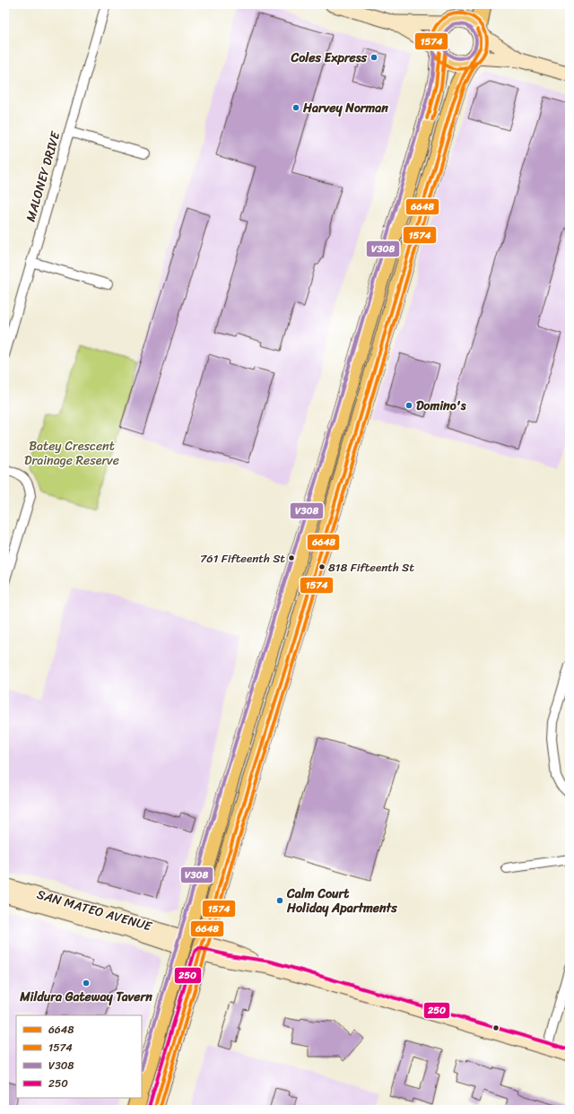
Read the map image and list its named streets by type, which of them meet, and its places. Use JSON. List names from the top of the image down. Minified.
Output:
{"streets":{"street":["MALONEY DRIVE","SAN MATEO AVENUE"]},"parks":["Batey Crescent Drainage Reserve"],"places":["Coles Express","Harvey Norman","Domino's","761 Fifteenth St","818 Fifteenth St","Calm Court Holiday Apartments","Mildura Gateway Tavern"],"lines":["transit line 1574","transit line V308","transit line 6648","transit line 250"],"legend":["6648","1574","V308","250"]}
